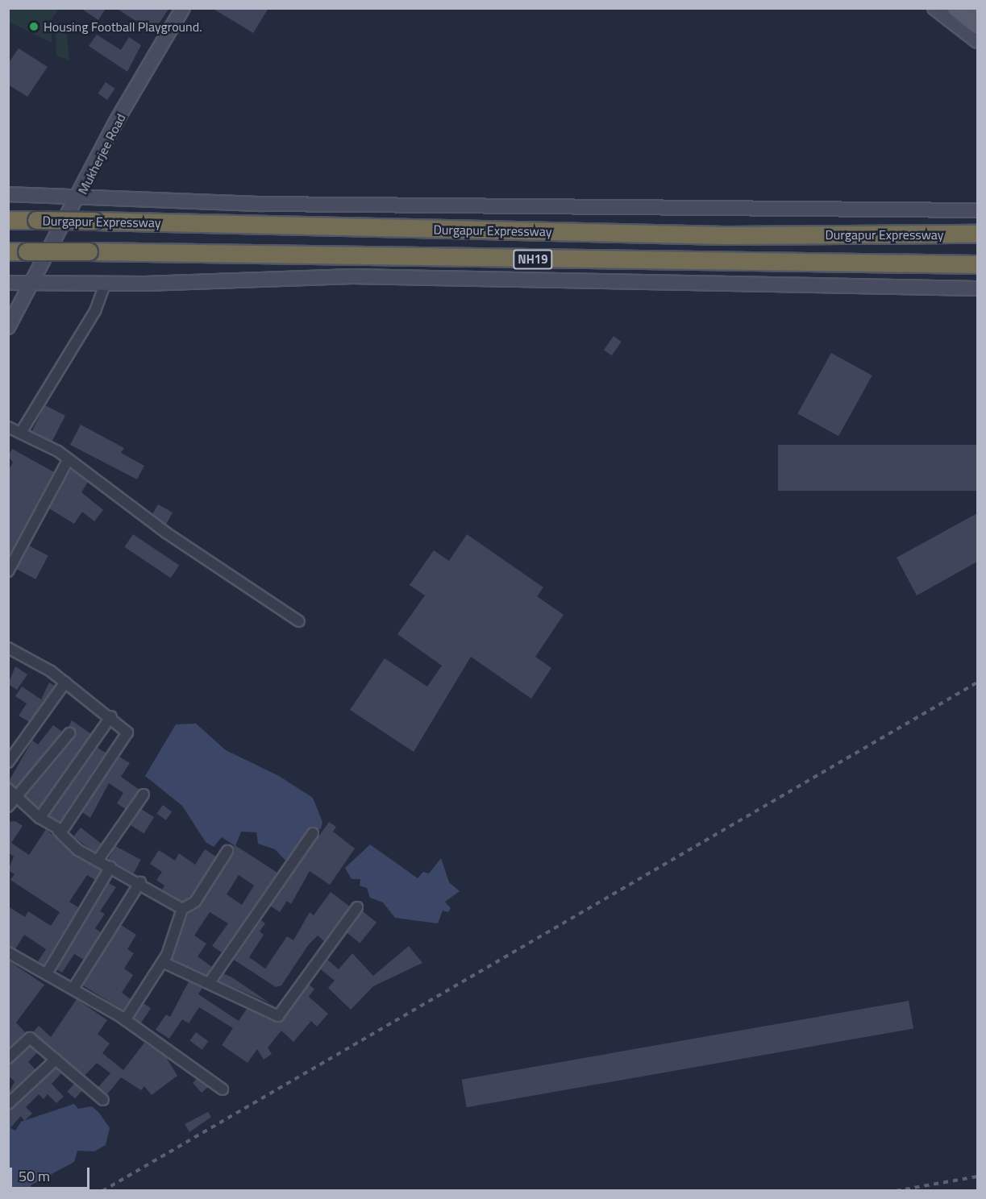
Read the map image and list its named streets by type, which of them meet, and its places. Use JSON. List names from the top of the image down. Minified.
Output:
{"streets":{"highway":["Durgapur Expressway","NH19"],"street":["Mukherjee Road"]},"places":["Housing Football Playground."],"scale_bar":"50 m"}
